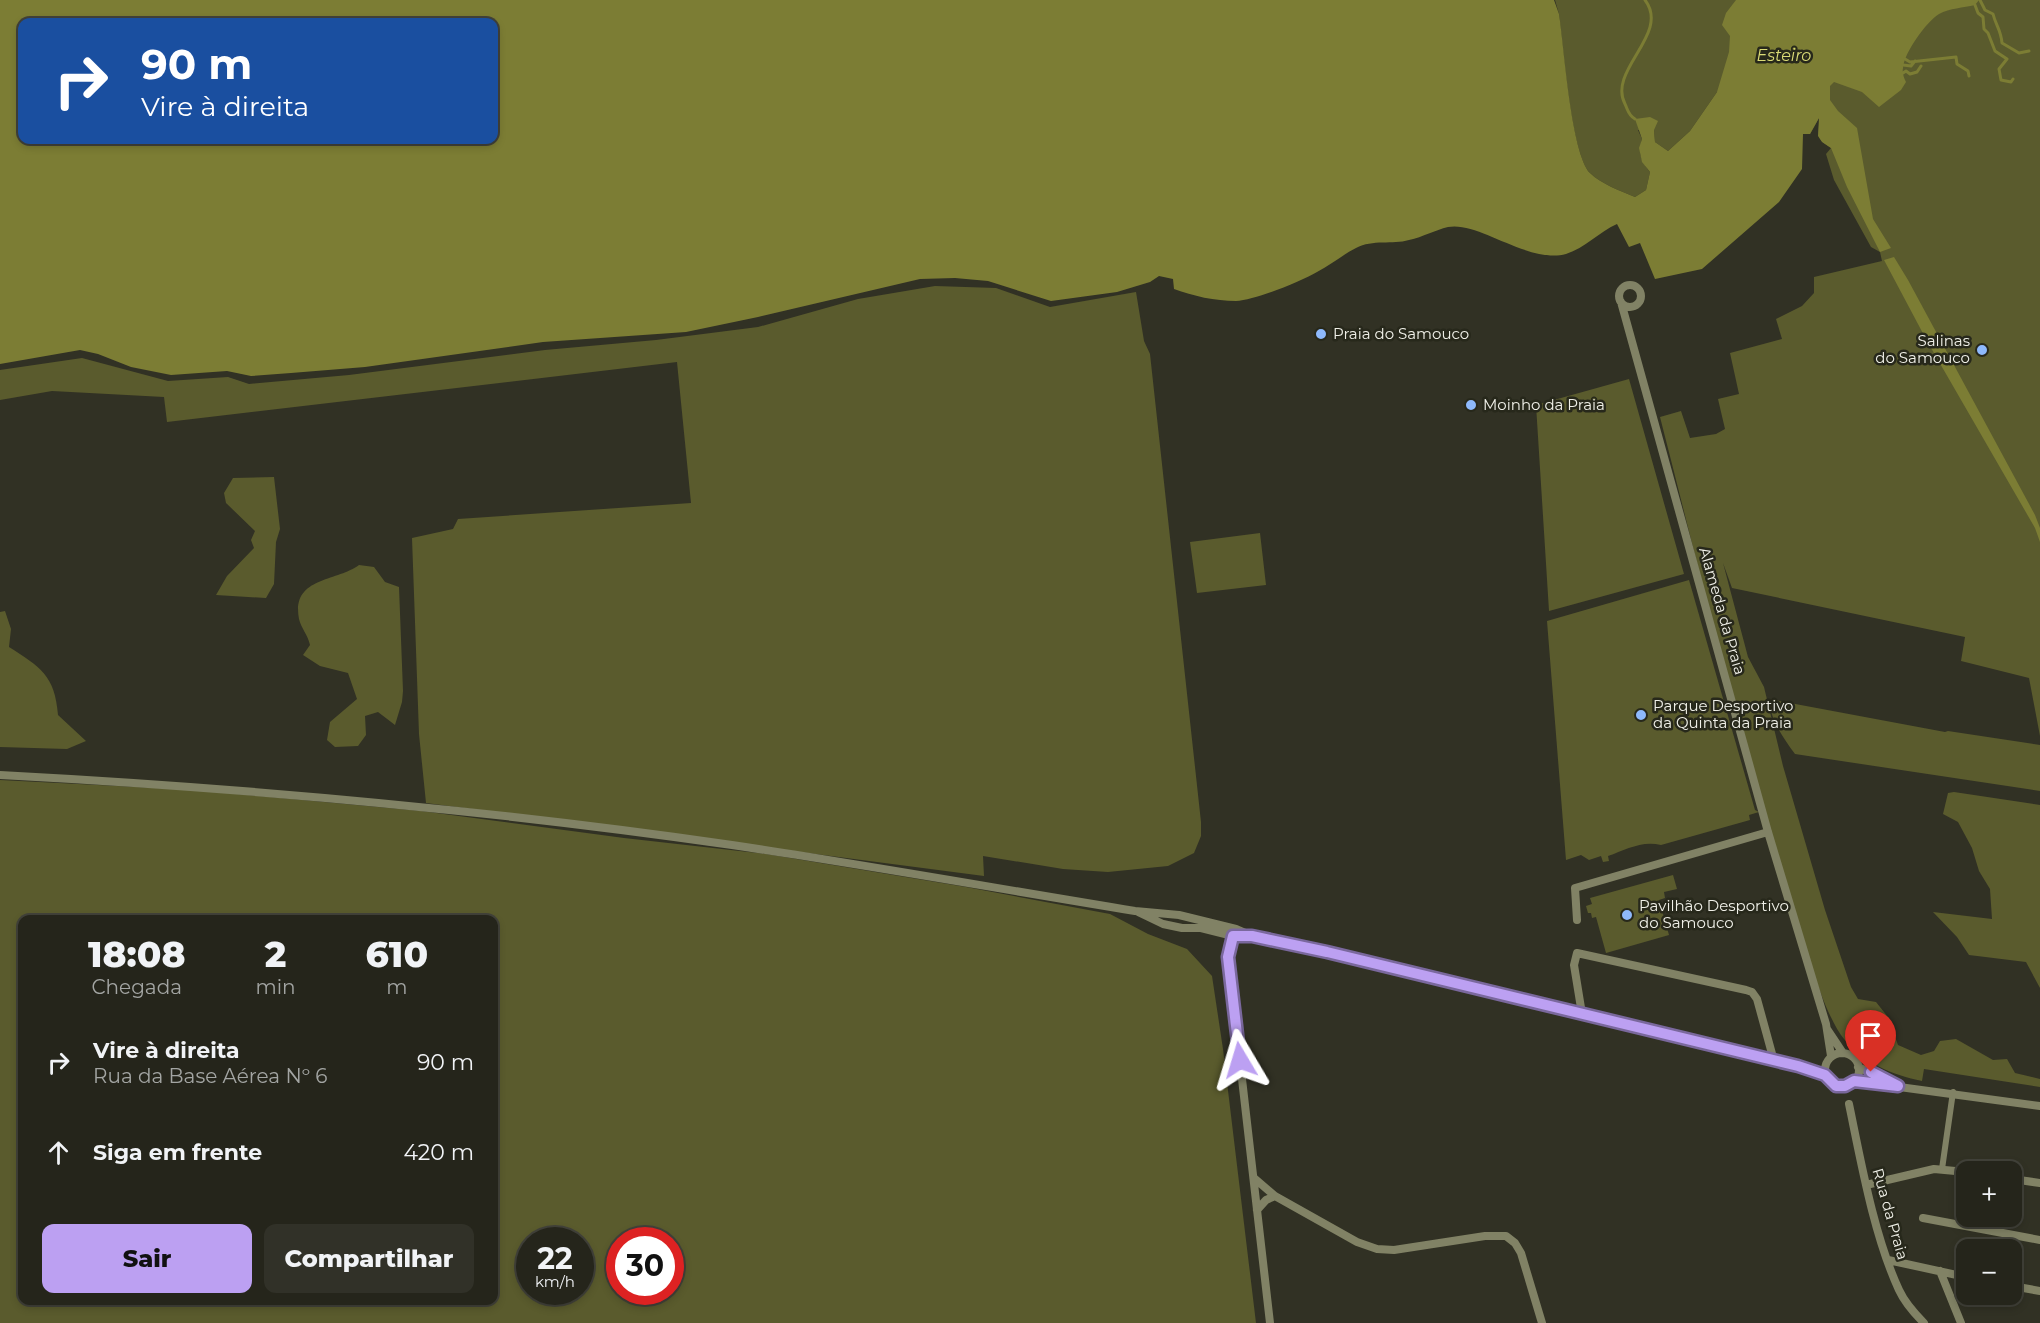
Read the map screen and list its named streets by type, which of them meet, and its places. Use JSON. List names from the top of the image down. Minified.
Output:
{"streets":{"street":["Alameda da Praia","Rua da Praia"]},"water":["Esteiro"],"places":["Praia do Samouco","Salinas do Samouco","Moinho da Praia","Parque Desportivo da Quinta da Praia","Pavilhão Desportivo do Samouco"],"page":{"turn":["90 m","Vire à direita"],"eta":["18:08","Chegada","2","min","610","m"],"list":[{"name":"Vire à direita","note":"Rua da Base Aérea Nº 6","value":"90 m"},{"name":"Siga em frente","value":"420 m"}],"map_buttons":["+","−"],"buttons":["Sair","Compartilhar"],"speed":"22 km/h","limit":"30"}}
